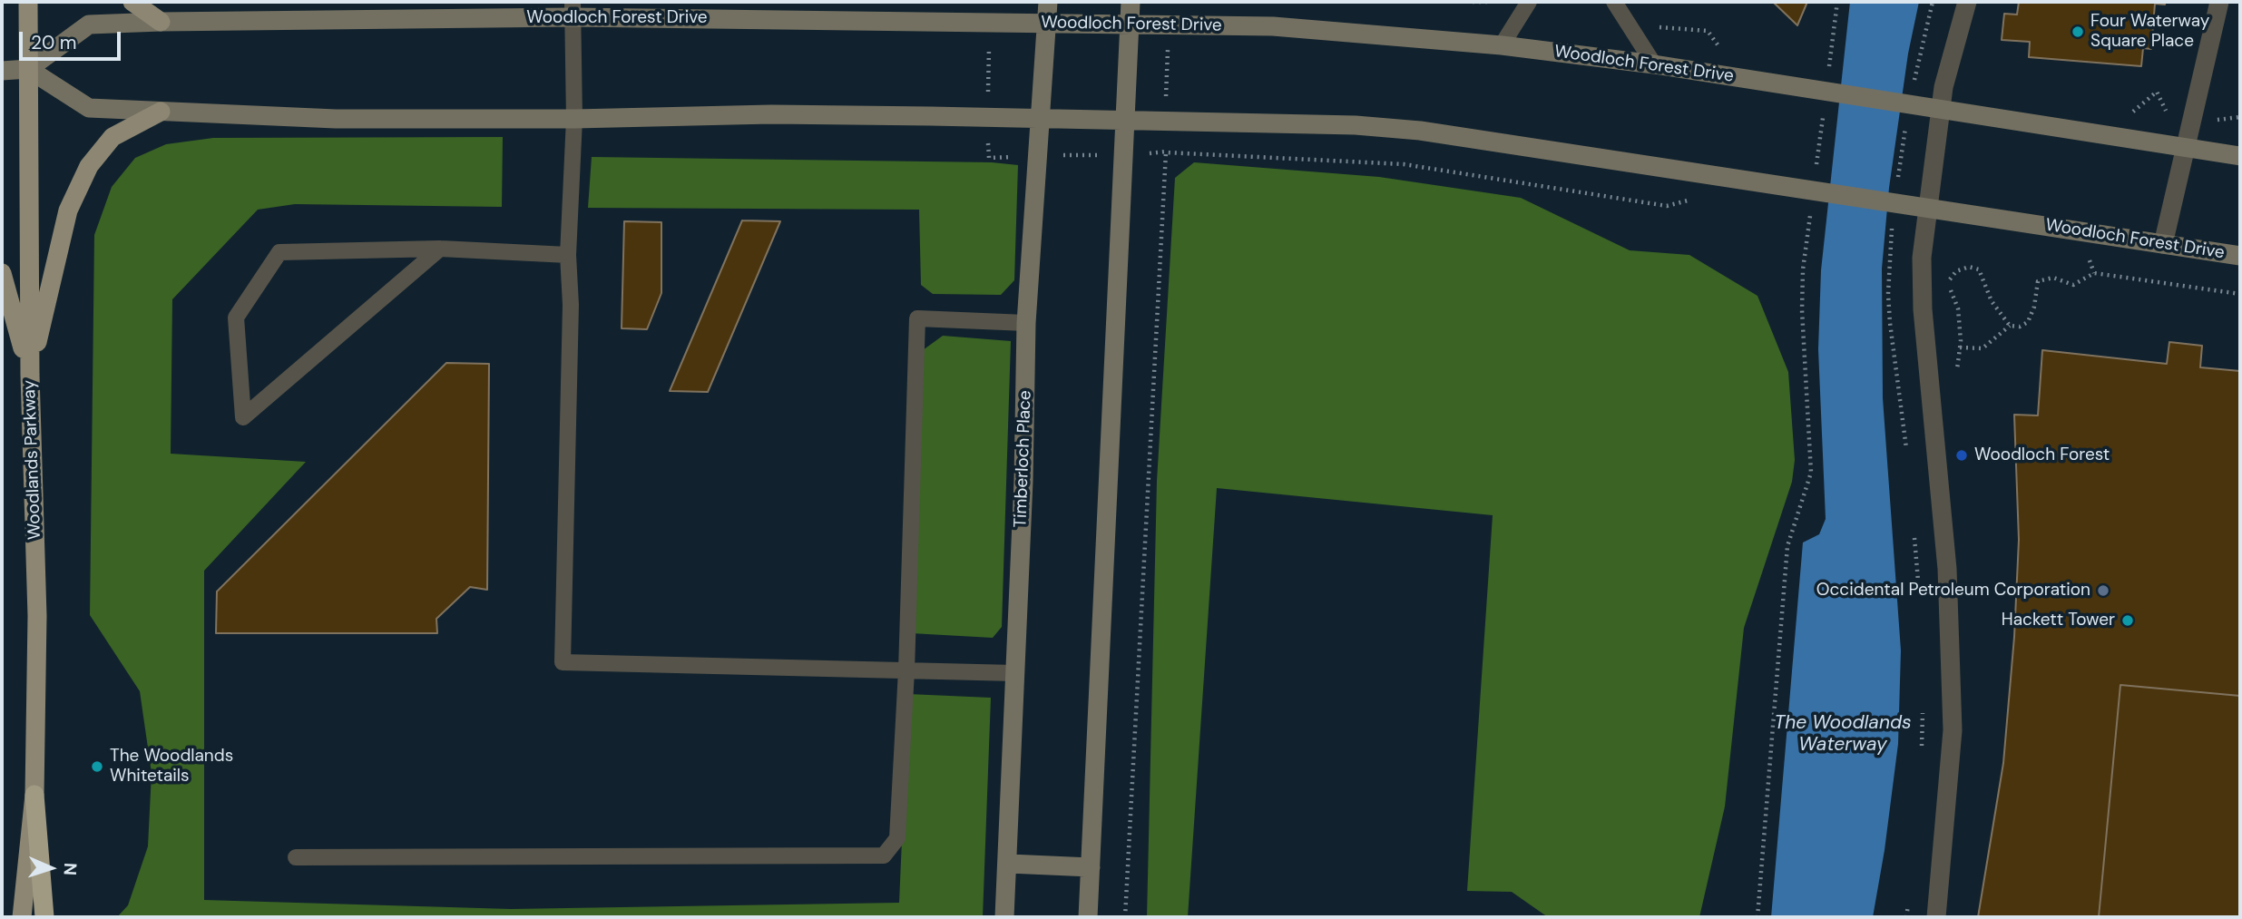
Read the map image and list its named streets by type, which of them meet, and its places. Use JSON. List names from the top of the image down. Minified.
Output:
{"streets":{"main road":["Woodlands Parkway"],"street":["Woodloch Forest Drive","Timberloch Place"]},"crossings":[["Woodloch Forest Drive","Timberloch Place"],["Woodloch Forest Drive","Woodlands Parkway"]],"water":["The Woodlands Waterway"],"places":["Four Waterway Square Place","Woodloch Forest","Occidental Petroleum Corporation","Hackett Tower","The Woodlands Whitetails"],"scale_bar":"20 m","north":"right"}
